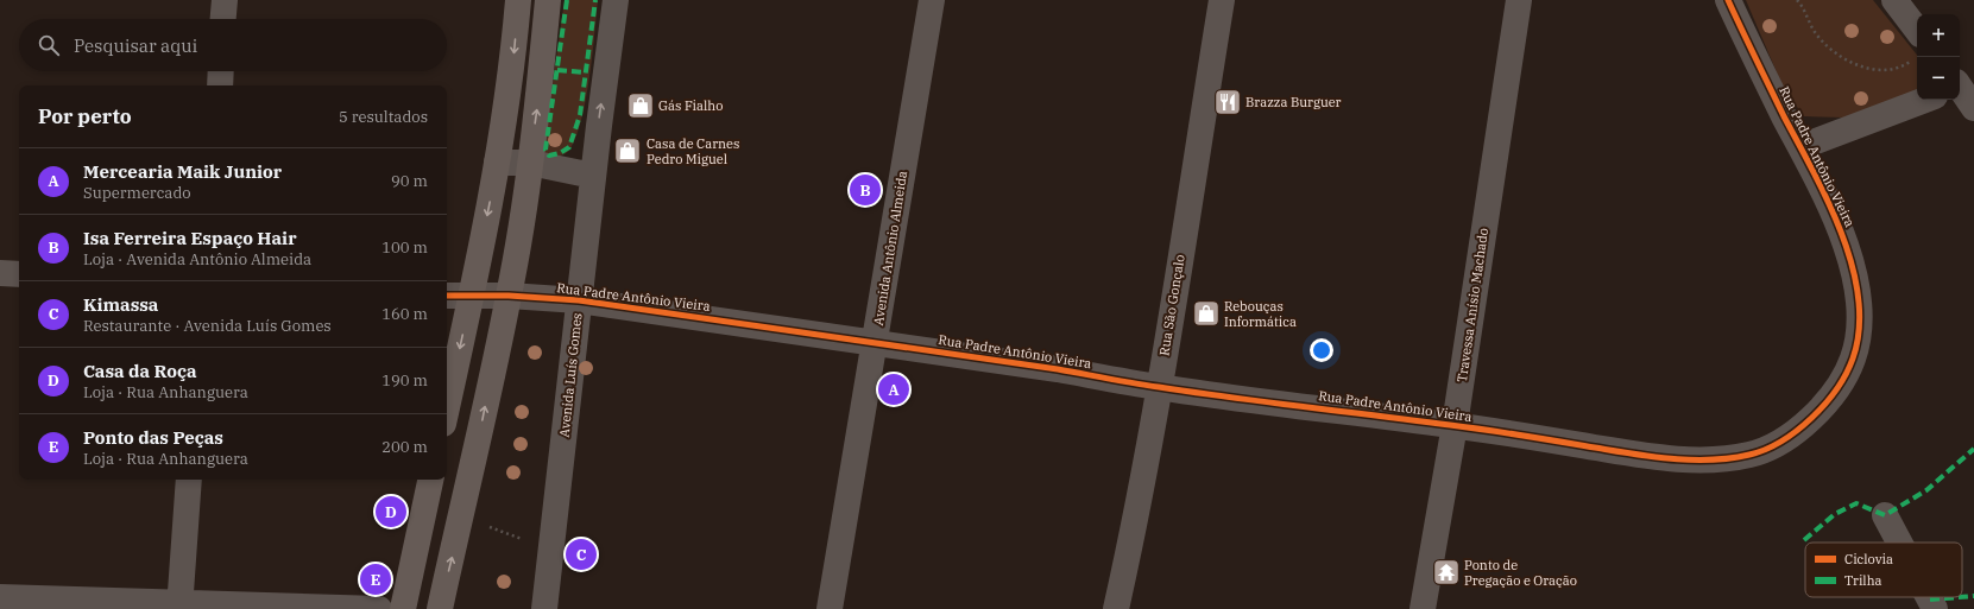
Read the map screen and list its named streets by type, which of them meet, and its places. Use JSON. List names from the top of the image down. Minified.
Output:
{"streets":{"street":["Rua Padre Antônio Vieira","Avenida Antônio Almeida","Rua São Gonçalo","Travessa Anísio Machado","Avenida Luís Gomes"]},"crossings":[["Rua Padre Antônio Vieira","Avenida Antônio Almeida"],["Rua Padre Antônio Vieira","Rua São Gonçalo"],["Rua Padre Antônio Vieira","Travessa Anísio Machado"],["Rua Padre Antônio Vieira","Avenida Luís Gomes"]],"places":{"restaurant":["Brazza Burguer"],"shop":["Gás Fialho","Casa de Carnes Pedro Miguel","Rebouças Informática"],"temple":["Ponto de Pregação e Oração"]},"legend":["Ciclovia","Trilha"],"page":{"map_buttons":["+","−"],"search":"Pesquisar aqui","heading":["Por perto","5 resultados"],"list":[{"mark":"A","name":"Mercearia Maik Junior","note":"Supermercado","value":"90 m"},{"mark":"B","name":"Isa Ferreira Espaço Hair","note":"Loja · Avenida Antônio Almeida","value":"100 m"},{"mark":"C","name":"Kimassa","note":"Restaurante · Avenida Luís Gomes","value":"160 m"},{"mark":"D","name":"Casa da Roça","note":"Loja · Rua Anhanguera","value":"190 m"},{"mark":"E","name":"Ponto das Peças","note":"Loja · Rua Anhanguera","value":"200 m"}],"pins":["B","A","D","C","E"]}}
